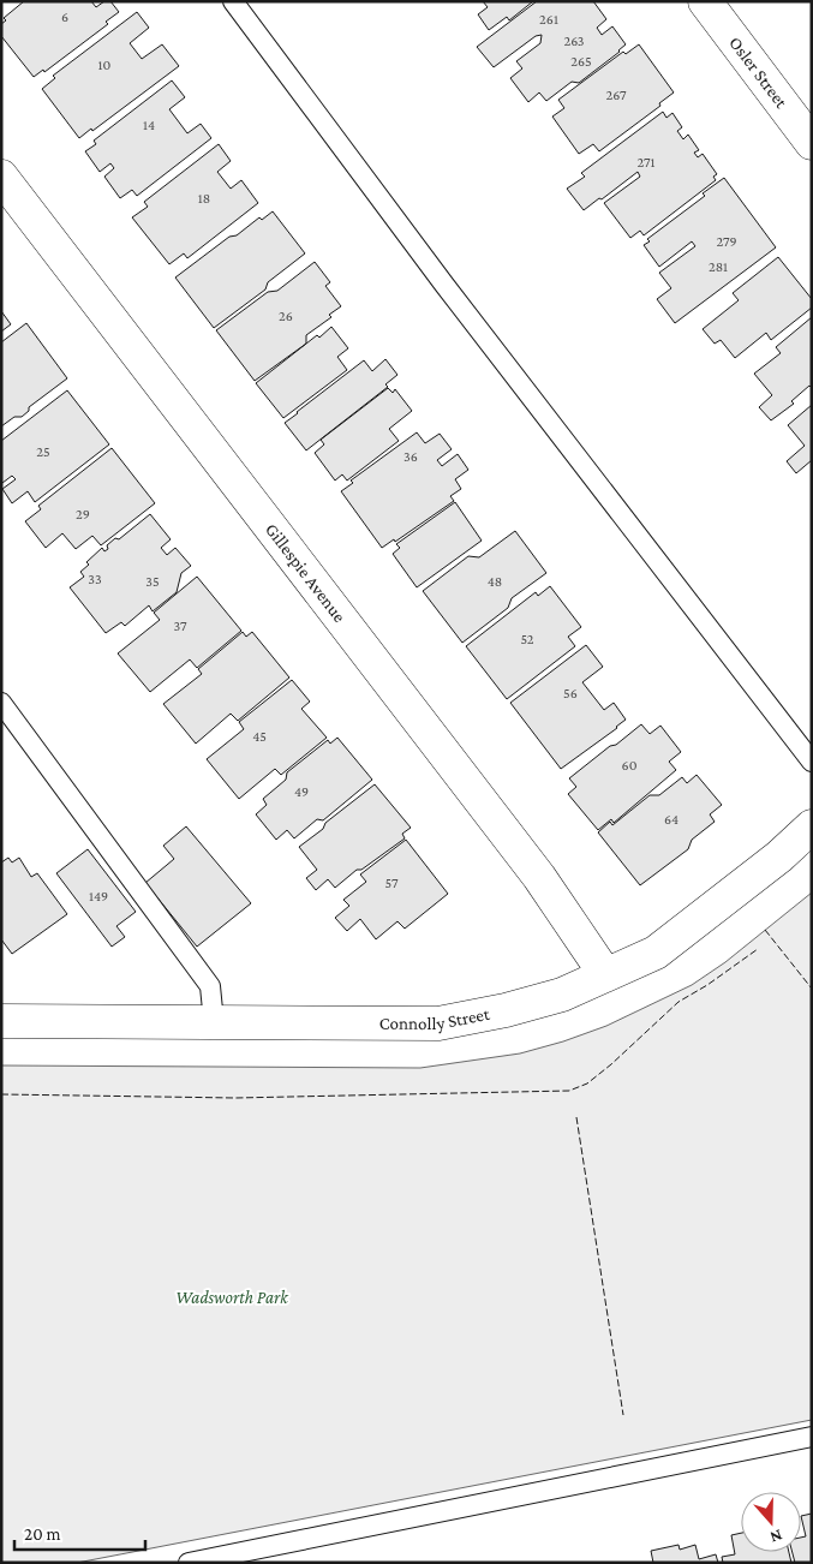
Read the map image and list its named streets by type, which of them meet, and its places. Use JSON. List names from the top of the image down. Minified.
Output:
{"streets":{"street":["Osler Street","Gillespie Avenue","Connolly Street"]},"crossings":[["Gillespie Avenue","Connolly Street"]],"parks":["Wadsworth Park"],"house_numbers":["6","261","263","265","10","267","14","271","18","279","281","26","25","36","29","33","35","48","37","52","56","45","60","49","64","57","149"],"scale_bar":"20 m","north":"bottom"}
